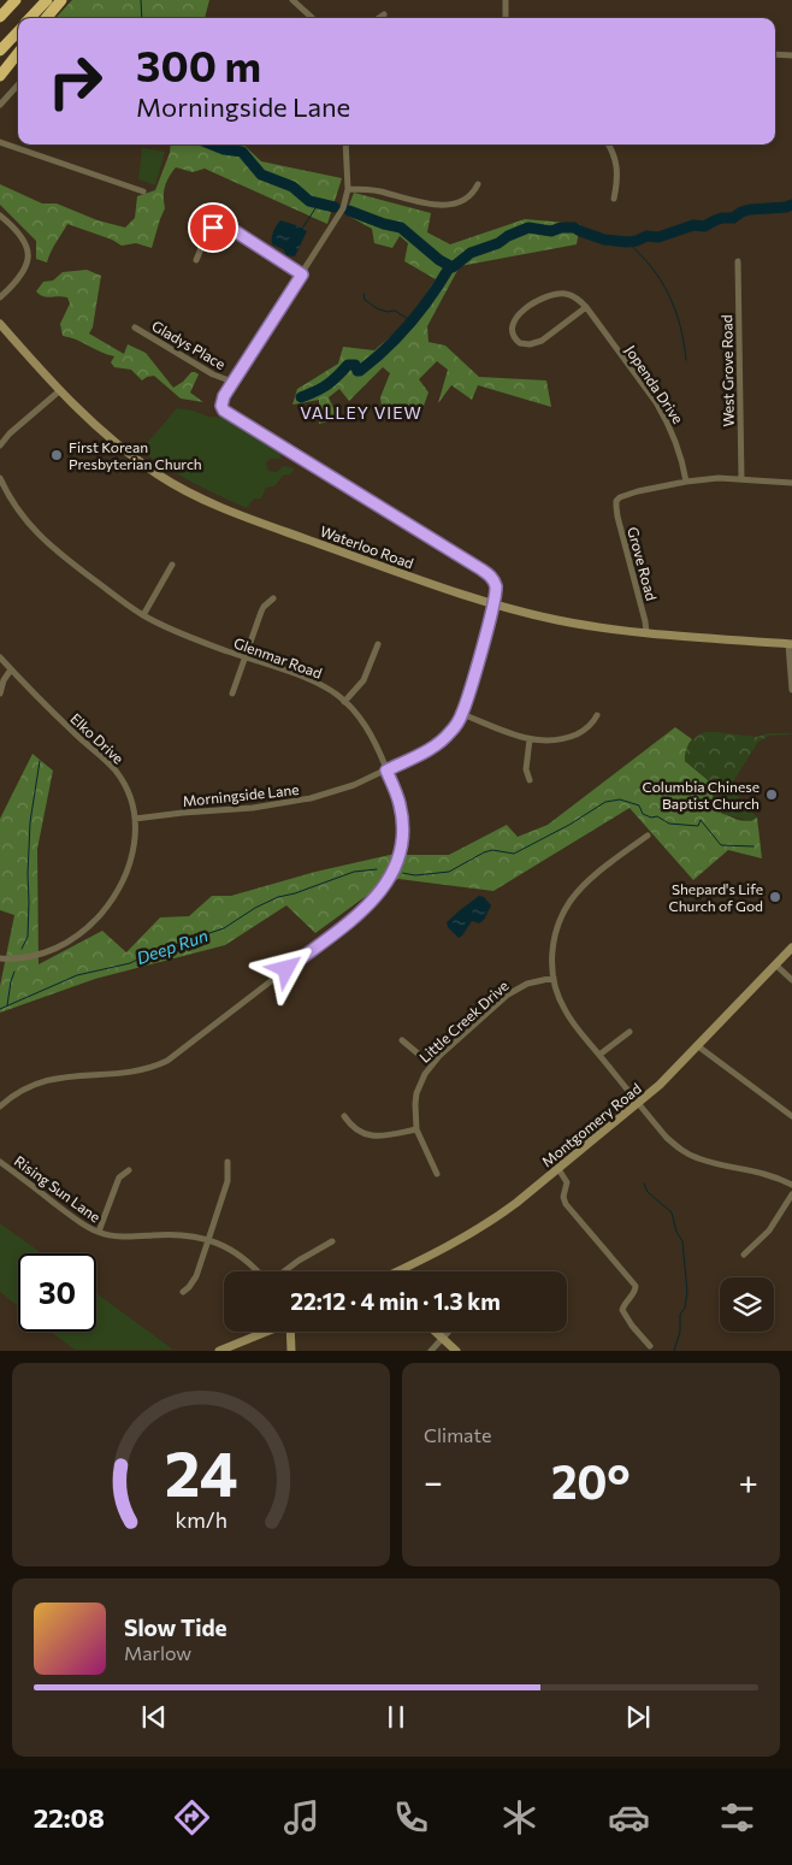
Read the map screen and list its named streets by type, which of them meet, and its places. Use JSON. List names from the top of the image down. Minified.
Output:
{"streets":{"main road":["Waterloo Road","Montgomery Road"],"street":["Gladys Place","West Grove Road","Jopenda Drive","Grove Road","Glenmar Road","Elko Drive","Morningside Lane","Little Creek Drive","Rising Sun Lane"]},"crossings":[["Jopenda Drive","Grove Road"],["Waterloo Road","Grove Road"],["Waterloo Road","Morningside Lane"],["Glenmar Road","Morningside Lane"],["Elko Drive","Morningside Lane"]],"districts":["VALLEY VIEW"],"water":["Deep Run"],"places":["First Korean Presbyterian Church","Columbia Chinese Baptist Church","Shepard's Life Church of God"],"page":{"turn":["300 m","Morningside Lane"],"limit":"30","trip":"22:12 · 4 min · 1.3 km","tile":"Climate","heat":["−","20°","+"],"song":["Slow Tide","Marlow"],"tabs":"22:08","gauge":["24","km/h"]}}
